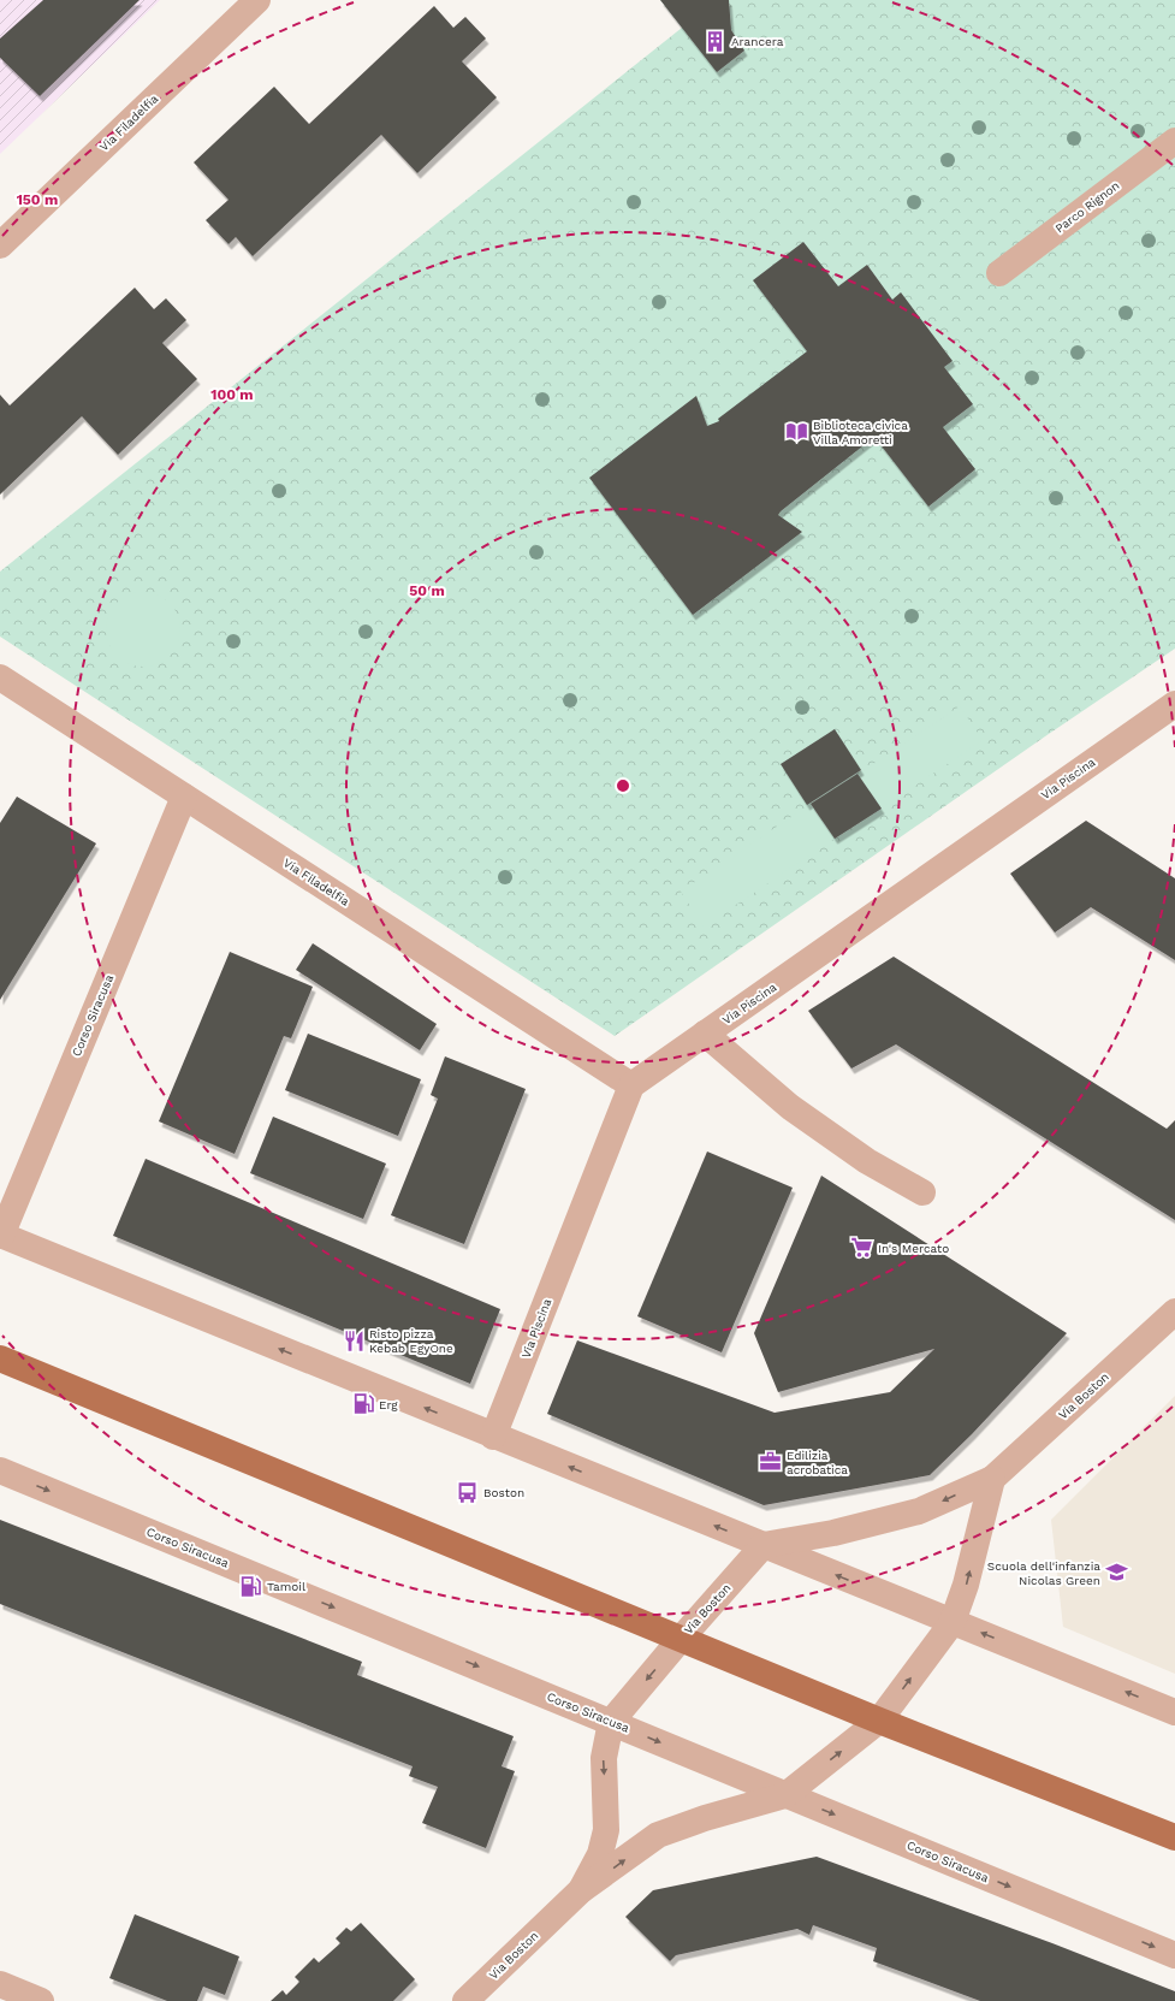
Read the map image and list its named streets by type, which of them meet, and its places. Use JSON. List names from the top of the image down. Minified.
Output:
{"streets":{"street":["Via Filadelfia","Parco Rignon","Via Piscina","Corso Siracusa","Via Boston"]},"crossings":[["Via Filadelfia","Via Piscina"],["Via Filadelfia","Corso Siracusa"],["Via Piscina","Corso Siracusa"],["Corso Siracusa","Via Boston"]],"places":{"building":["Arancera"],"library":["Biblioteca civica Villa Amoretti"],"supermarket":["In's Mercato"],"restaurant":["Risto pizza Kebab EgyOne"],"fuel station":["Erg","Tamoil"],"office":["Edilizia acrobatica"],"bus stop":["Boston"],"school or university":["Scuola dell'infanzia Nicolas Green"]},"rings":["150 m","100 m","50 m"]}
